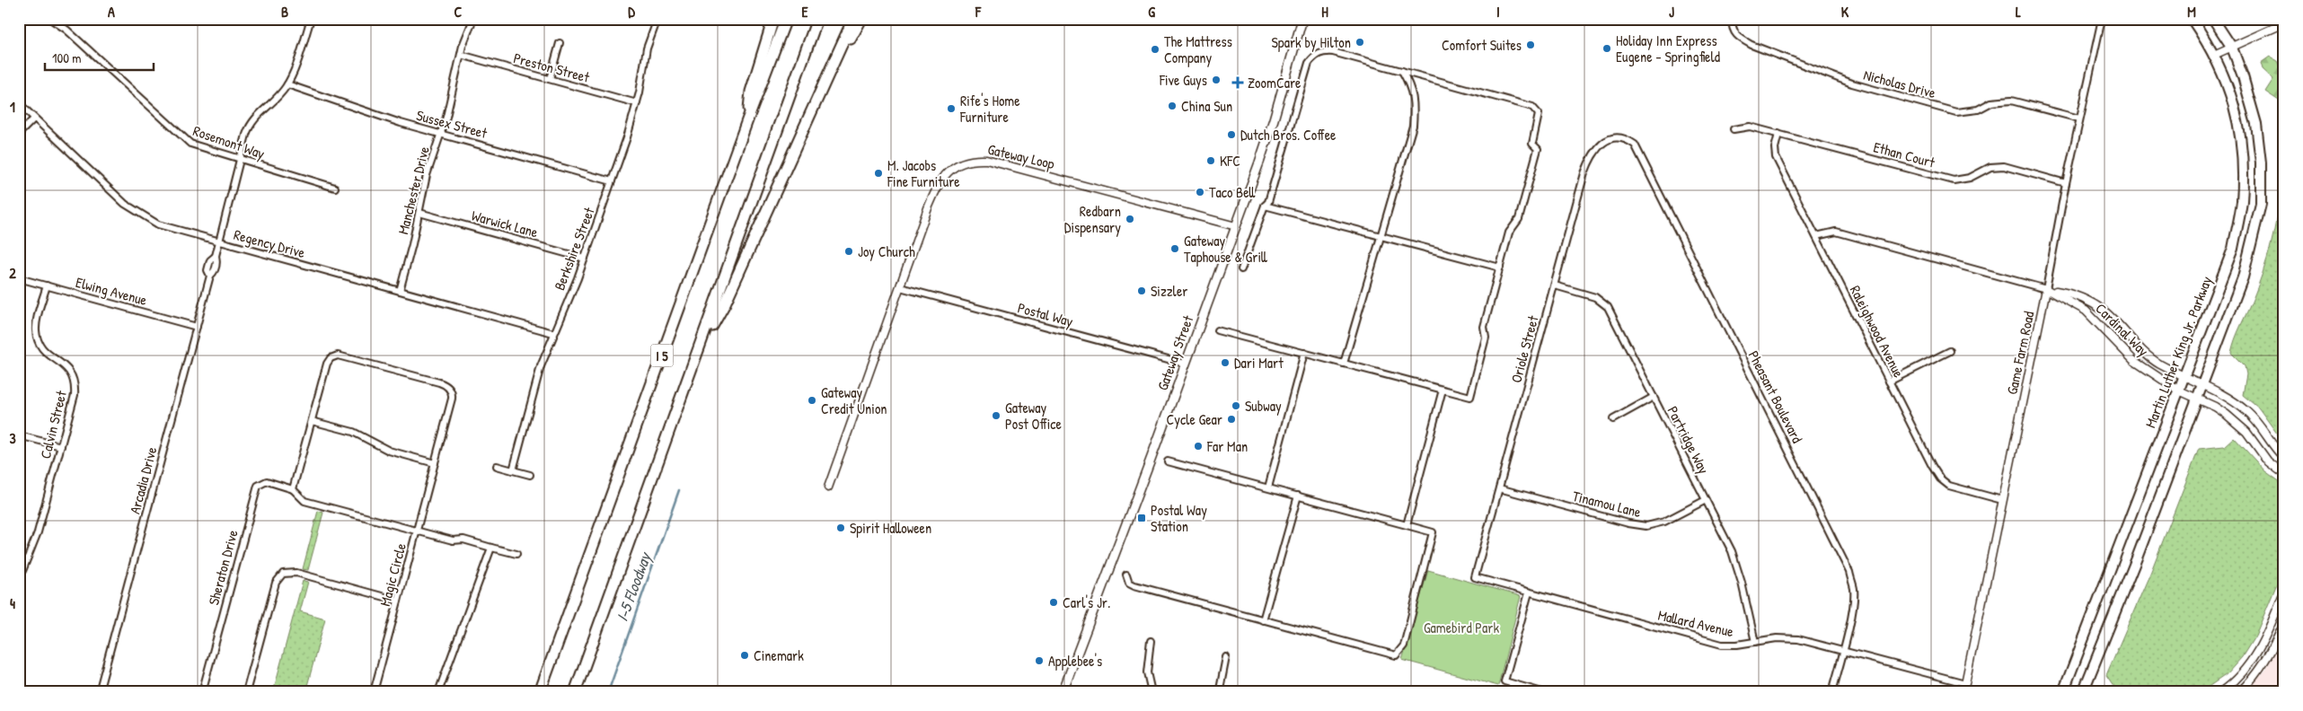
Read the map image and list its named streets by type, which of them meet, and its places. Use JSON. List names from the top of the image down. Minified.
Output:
{"streets":{"highway":["I 5"],"main road":["Martin Luther King Jr. Parkway","Gateway Street"],"street":["Preston Street","Nicholas Drive","Sussex Street","Rosemont Way","Ethan Court","Gateway Loop","Manchester Drive","Warwick Lane","Regency Drive","Berkshire Street","Elwing Avenue","Postal Way","Cardinal Way","Raleighwood Avenue","Oriole Street","Game Farm Road","Pheasant Boulevard","Calvin Street","Partridge Way","Arcadia Drive","Tinamou Lane","Sheraton Drive","Magic Circle","Mallard Avenue"]},"crossings":[["Preston Street","Manchester Drive"],["Preston Street","Berkshire Street"],["Nicholas Drive","Game Farm Road"],["Sussex Street","Manchester Drive"],["Sussex Street","Berkshire Street"],["Sussex Street","Arcadia Drive"],["Rosemont Way","Arcadia Drive"],["Ethan Court","Raleighwood Avenue"],["Ethan Court","Game Farm Road"],["Gateway Loop","Postal Way"],["Gateway Loop","Gateway Street"],["Manchester Drive","Warwick Lane"],["Manchester Drive","Regency Drive"],["Warwick Lane","Berkshire Street"],["Regency Drive","Berkshire Street"],["Regency Drive","Arcadia Drive"],["Elwing Avenue","Calvin Street"],["Elwing Avenue","Arcadia Drive"],["Postal Way","Gateway Street"],["Cardinal Way","Raleighwood Avenue"],["Cardinal Way","Martin Luther King Jr. Parkway"],["Cardinal Way","Game Farm Road"],["Raleighwood Avenue","Game Farm Road"],["Oriole Street","Pheasant Boulevard"],["Oriole Street","Partridge Way"],["Oriole Street","Tinamou Lane"],["Oriole Street","Mallard Avenue"],["Game Farm Road","Mallard Avenue"],["Pheasant Boulevard","Mallard Avenue"],["Partridge Way","Tinamou Lane"],["Partridge Way","Mallard Avenue"]],"water":["I-5 Floodway"],"parks":["Gamebird Park"],"places":{"other":["Spark by Hilton","Comfort Suites","Holiday Inn Express Eugene - Springfield","The Mattress Company","Five Guys","China Sun","Rife's Home Furniture","Dutch Bros. Coffee","KFC","M. Jacobs Fine Furniture","Taco Bell","Redbarn Dispensary","Gateway Taphouse & Grill","Joy Church","Sizzler","Dari Mart","Gateway Credit Union","Subway","Gateway Post Office","Cycle Gear","Far Man","Spirit Halloween","Carl's Jr.","Cinemark","Applebee's"],"health":["ZoomCare"],"transit":["Postal Way Station"]},"scale_bar":"100 m","grid":{"columns":["A","B","C","D","E","F","G","H","I","J","K","L","M"],"rows":["1","2","3","4"]}}
